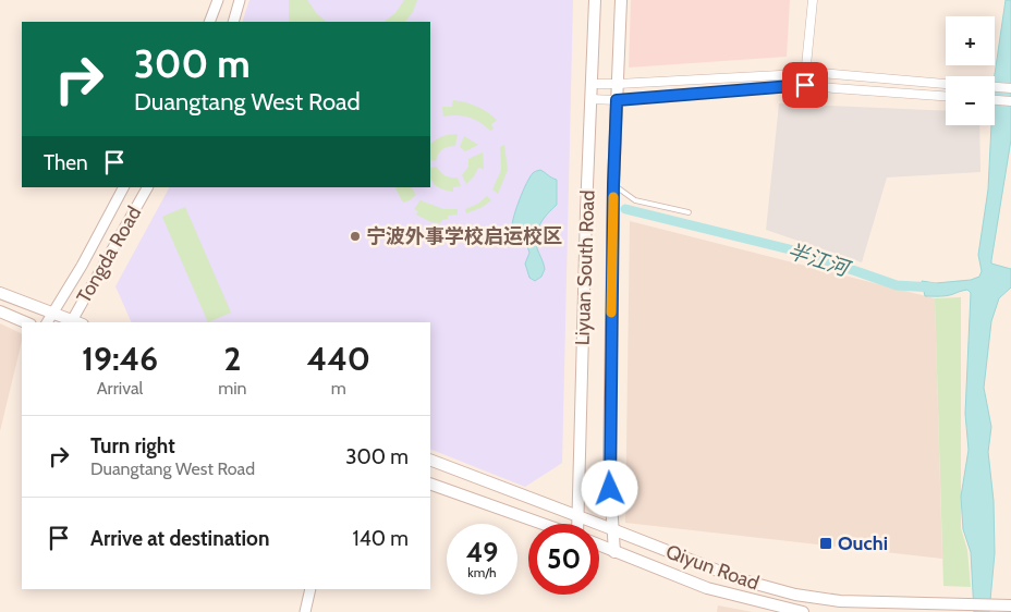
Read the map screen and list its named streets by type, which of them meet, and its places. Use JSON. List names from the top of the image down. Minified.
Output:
{"streets":{"main road":["Liyuan South Road","Qiyun Road"],"street":["Tongda Road"]},"crossings":[["Liyuan South Road","Qiyun Road"]],"water":["半江河"],"places":{"other":["宁波外事学校启运校区"],"transit":["Ouchi"]},"page":{"map_buttons":["+","−"],"turn":["300 m","Duangtang West Road"],"then":"Then","eta":["19:46","Arrival","2","min","440","m"],"list":[{"name":"Turn right","note":"Duangtang West Road","value":"300 m"},{"name":"Arrive at destination","value":"140 m"}],"speed":"49 km/h","limit":"50"}}
